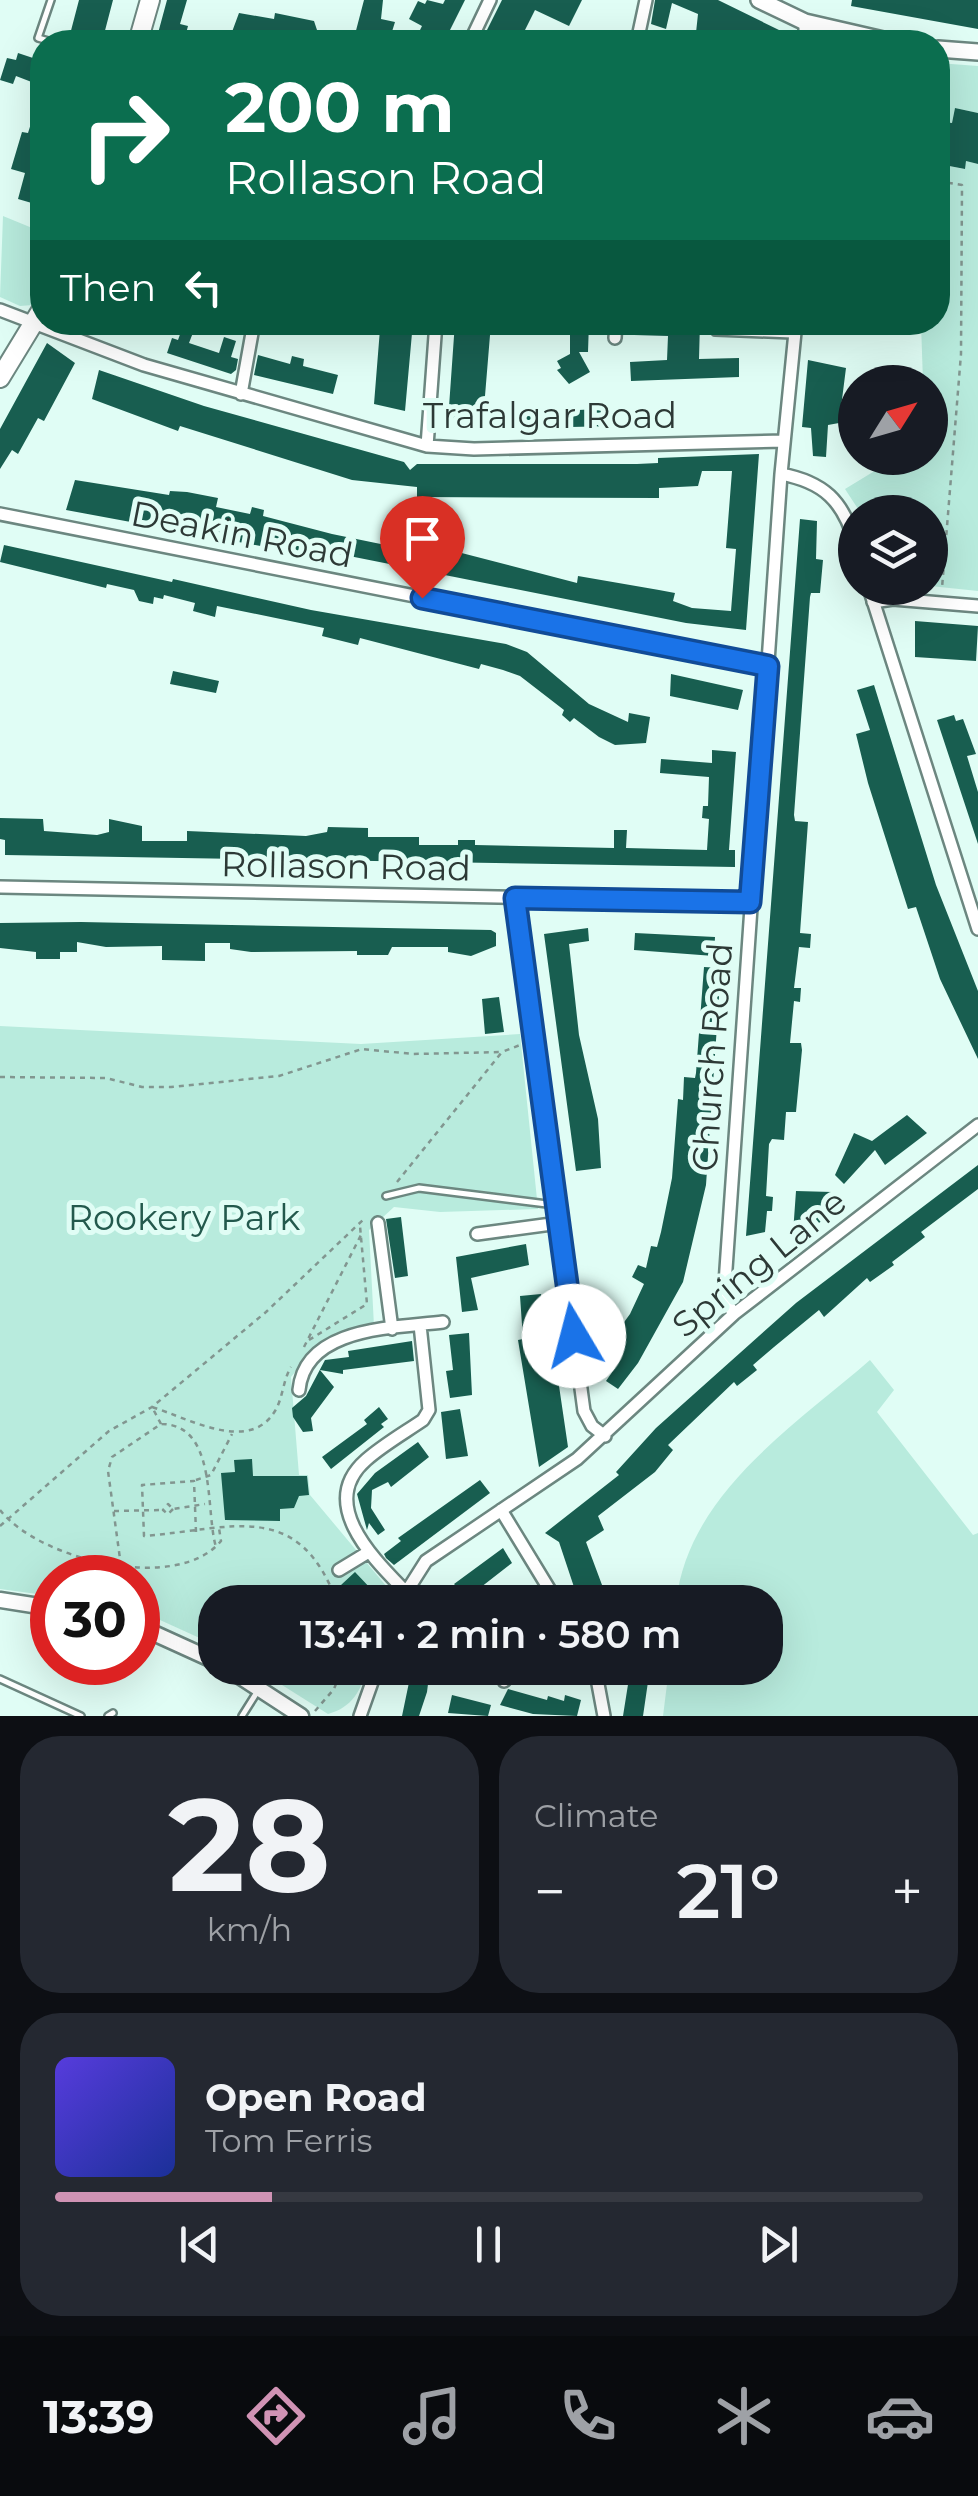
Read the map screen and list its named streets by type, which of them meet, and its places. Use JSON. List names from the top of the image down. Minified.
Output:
{"streets":{"street":["Trafalgar Road","Deakin Road","Rollason Road","Church Road","Spring Lane"]},"crossings":[["Trafalgar Road","Church Road"],["Deakin Road","Church Road"],["Rollason Road","Church Road"],["Church Road","Spring Lane"]],"parks":["Rookery Park"],"north":"top right","page":{"turn":["200 m","Rollason Road"],"then":"Then","limit":"30","trip":"13:41 · 2 min · 580 m","tile":[["28","km/h"],"Climate"],"heat":["−","21°","+"],"song":["Open Road","Tom Ferris"],"tabs":"13:39"}}
